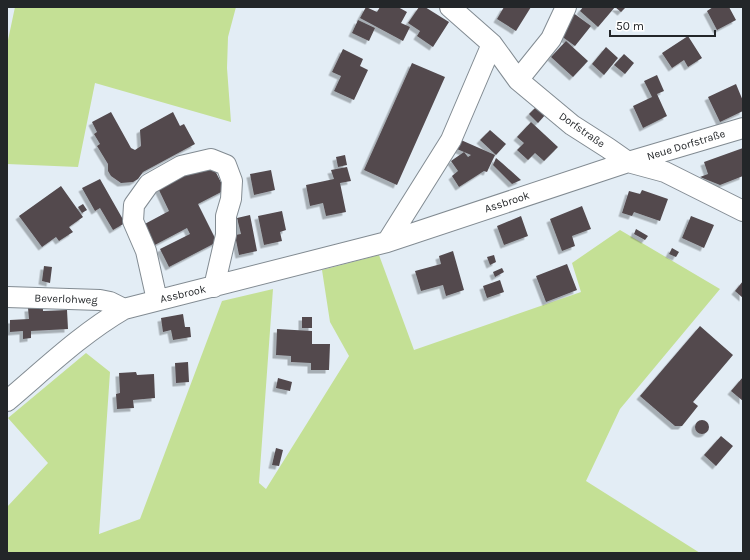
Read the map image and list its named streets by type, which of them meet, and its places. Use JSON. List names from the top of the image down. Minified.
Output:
{"streets":{"street":["Dorfstraße","Neue Dorfstraße","Assbrook","Beverlohweg"]},"crossings":[["Dorfstraße","Neue Dorfstraße"],["Dorfstraße","Assbrook"],["Neue Dorfstraße","Assbrook"],["Assbrook","Beverlohweg"]],"scale_bar":"50 m"}
